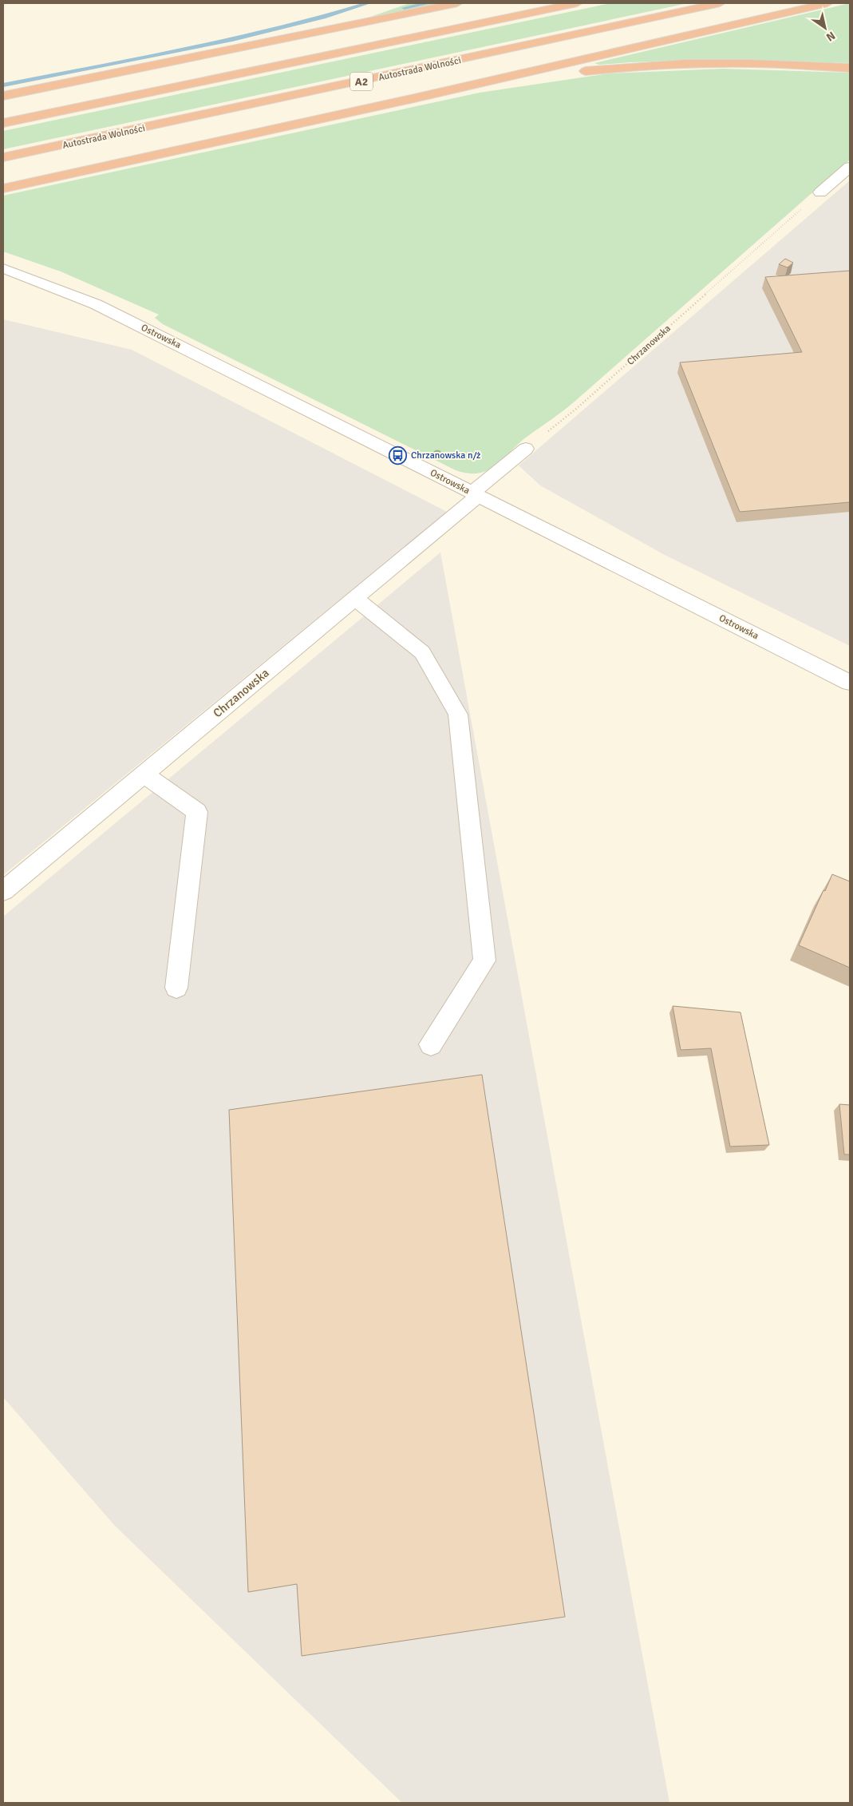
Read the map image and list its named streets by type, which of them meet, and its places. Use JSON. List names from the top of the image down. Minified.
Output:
{"streets":{"highway":["Autostrada Wolności","A2"],"street":["Ostrowska","Chrzanowska"]},"crossings":[["Ostrowska","Chrzanowska"]],"places":{"bus stop":["Chrzanowska n/ż"]},"north":"bottom right"}
